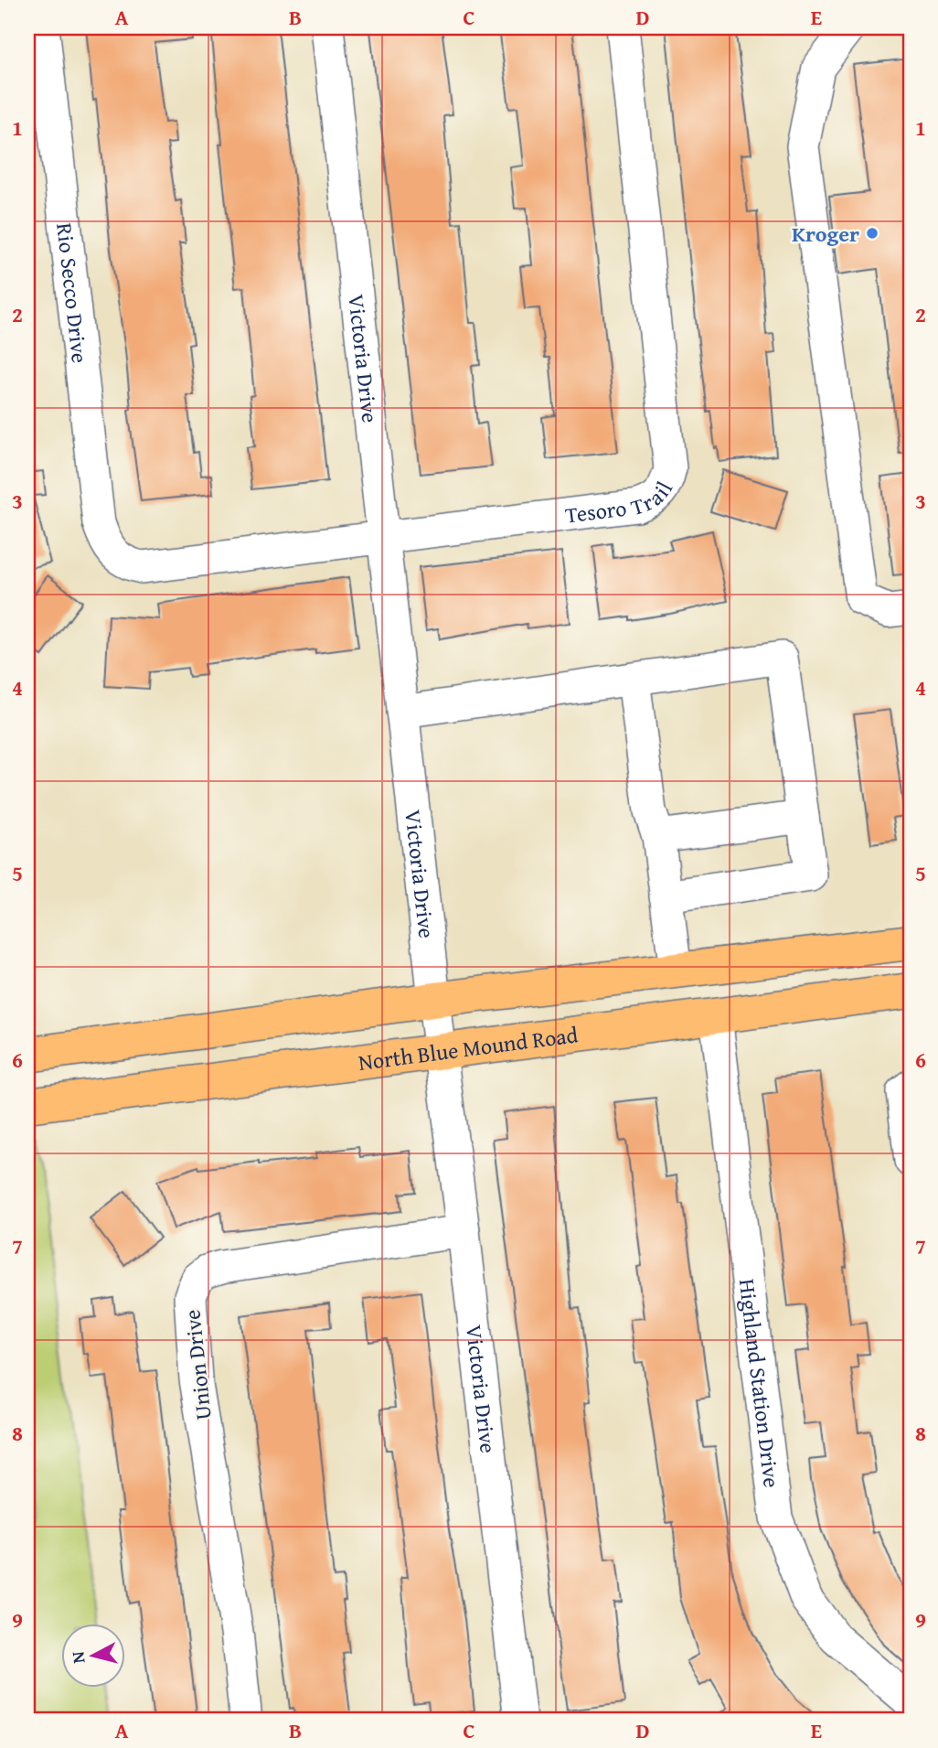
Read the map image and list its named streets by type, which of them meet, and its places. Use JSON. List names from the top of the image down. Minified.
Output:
{"streets":{"main road":["North Blue Mound Road"],"street":["Rio Secco Drive","Victoria Drive","Tesoro Trail","Union Drive","Highland Station Drive"]},"crossings":[["Rio Secco Drive","Tesoro Trail"],["Victoria Drive","Tesoro Trail"],["Victoria Drive","North Blue Mound Road"],["Victoria Drive","Union Drive"],["North Blue Mound Road","Highland Station Drive"]],"places":["Kroger"],"north":"left","grid":{"columns":["A","B","C","D","E"],"rows":["1","2","3","4","5","6","7","8","9"]}}
